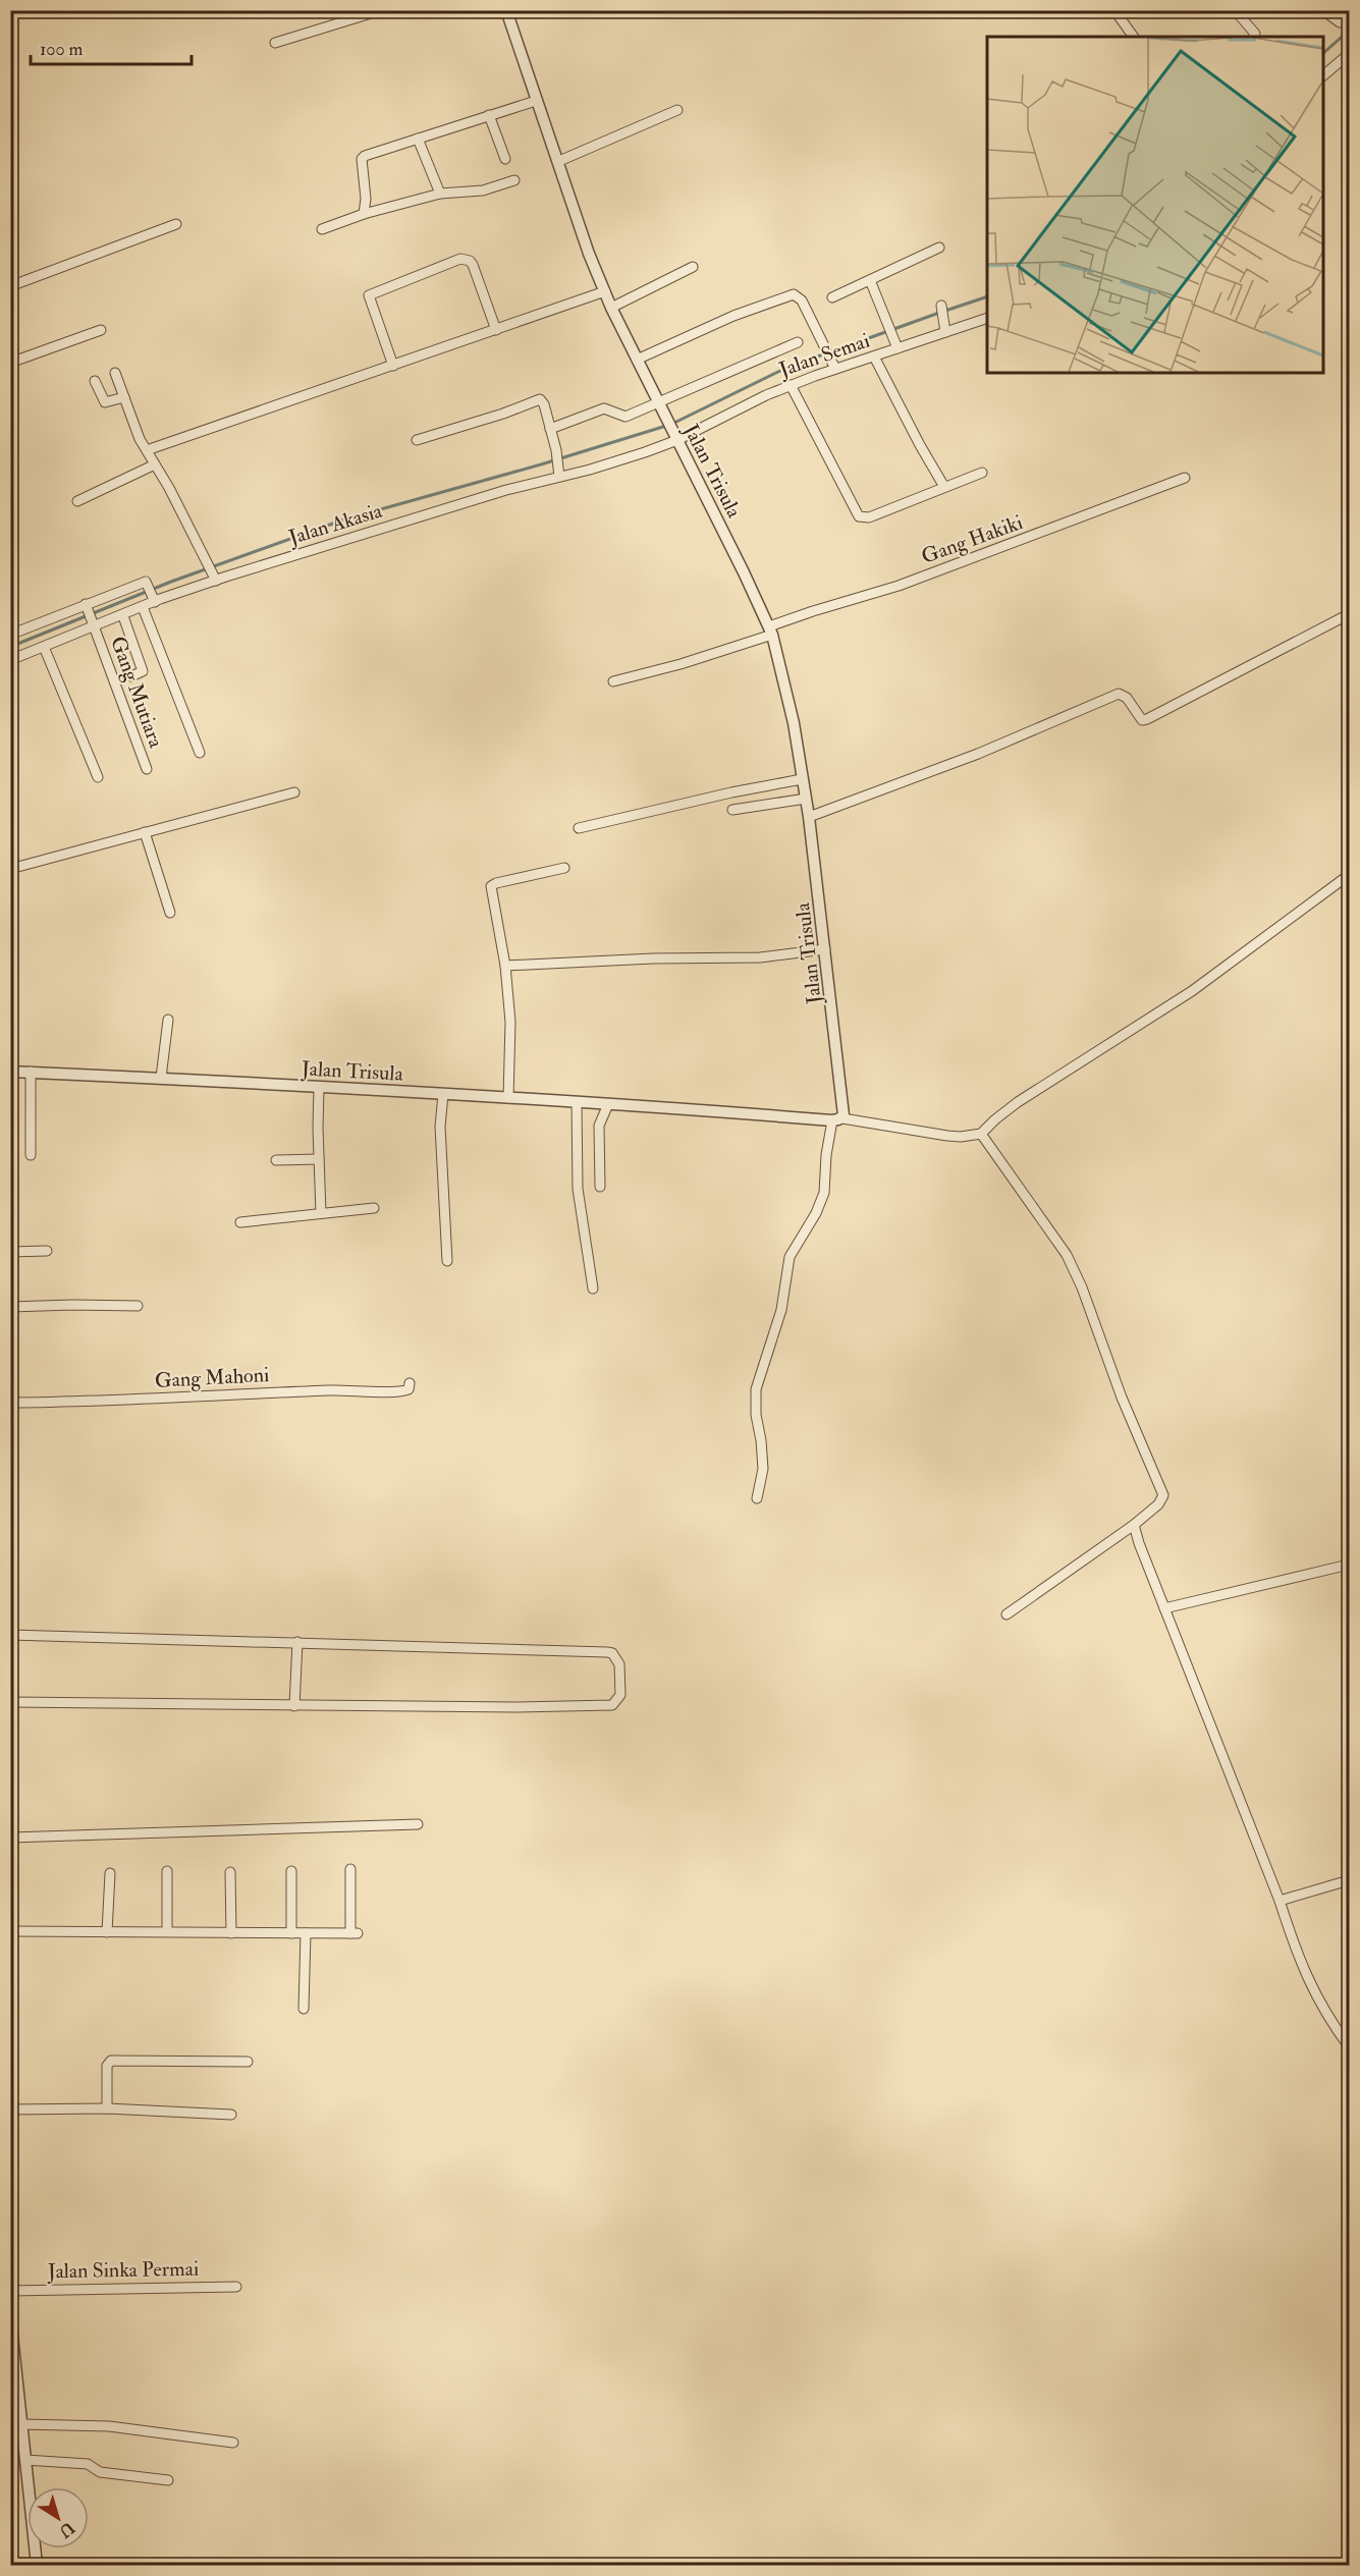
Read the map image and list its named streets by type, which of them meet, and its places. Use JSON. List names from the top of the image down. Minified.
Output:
{"streets":{"street":["Jalan Semai","Jalan Trisula","Jalan Akasia","Gang Hakiki","Gang Mutiara","Gang Mahoni","Jalan Sinka Permai"]},"crossings":[["Jalan Semai","Jalan Trisula"],["Jalan Semai","Jalan Akasia"],["Jalan Trisula","Jalan Akasia"],["Jalan Trisula","Gang Hakiki"],["Jalan Akasia","Gang Mutiara"]],"scale_bar":"100 m","north":"bottom right"}
